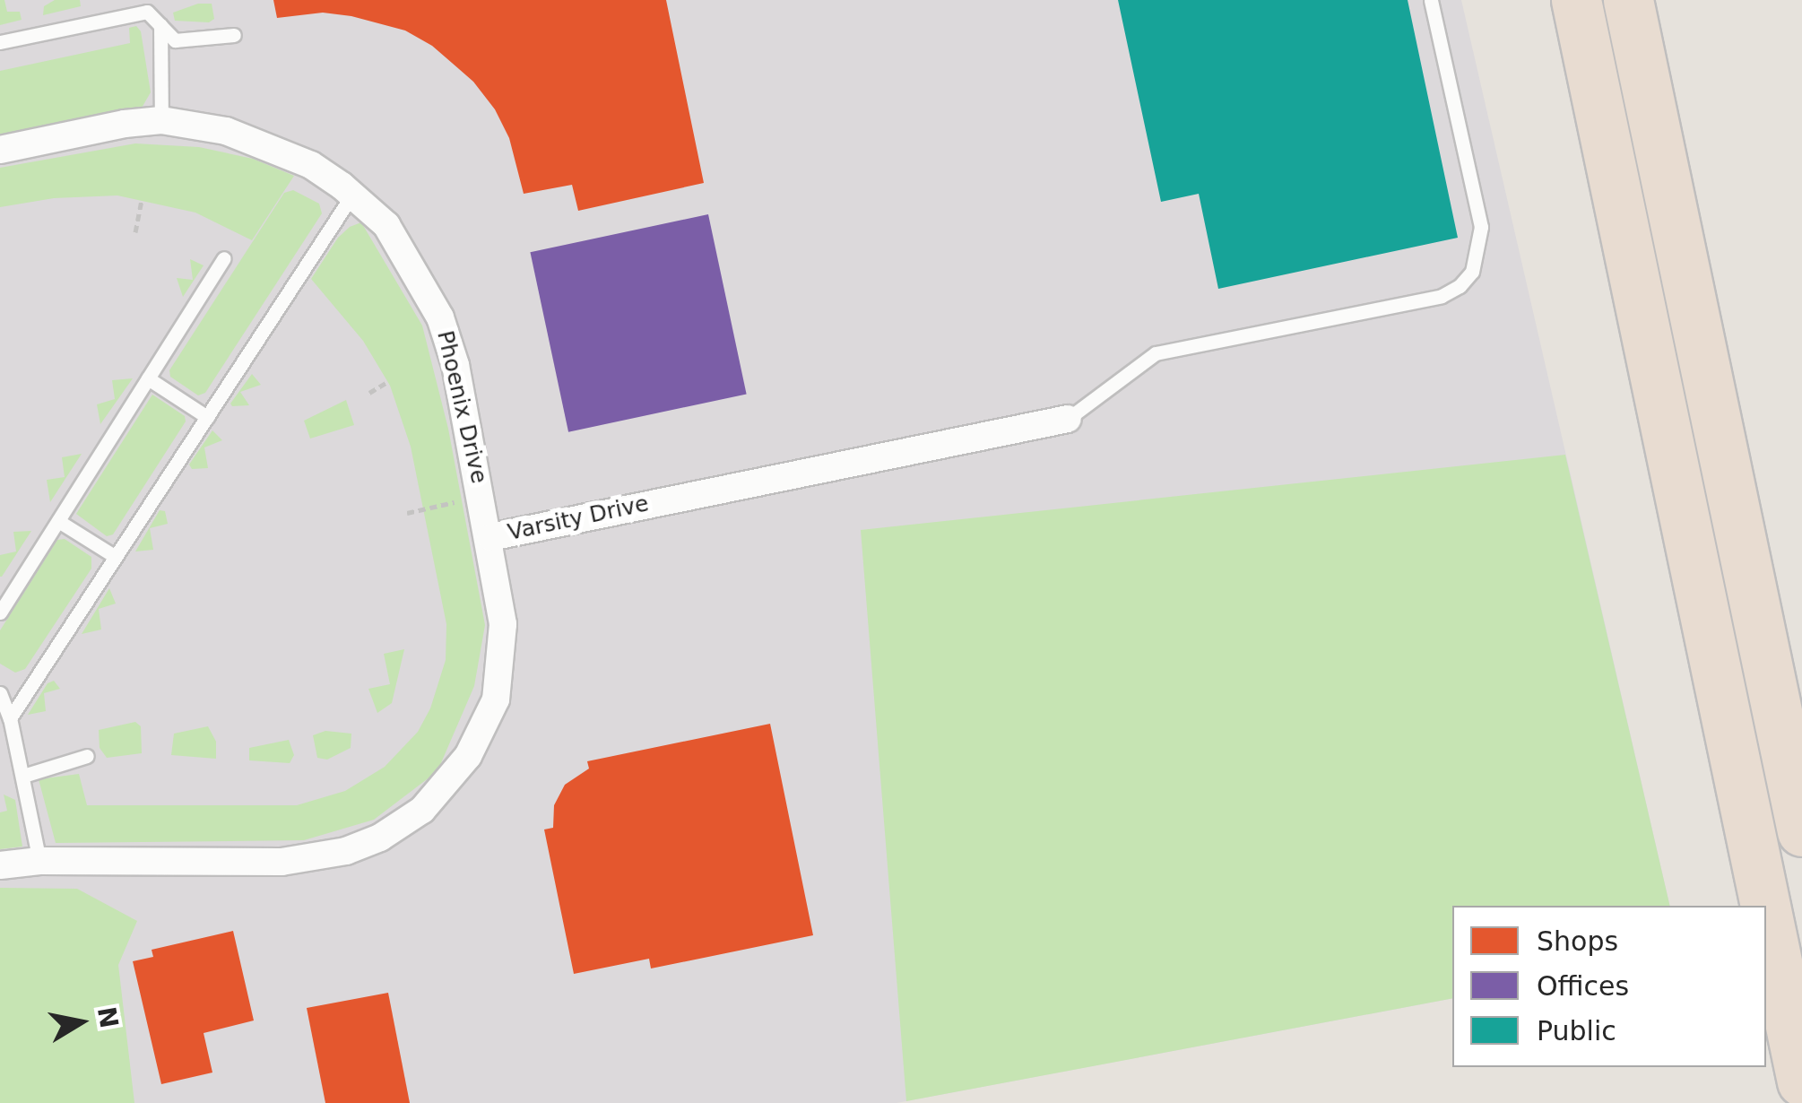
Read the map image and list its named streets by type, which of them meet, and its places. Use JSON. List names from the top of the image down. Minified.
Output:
{"streets":{"street":["Phoenix Drive","Varsity Drive"]},"crossings":[["Phoenix Drive","Varsity Drive"]],"legend":["Shops","Offices","Public"],"north":"right"}
